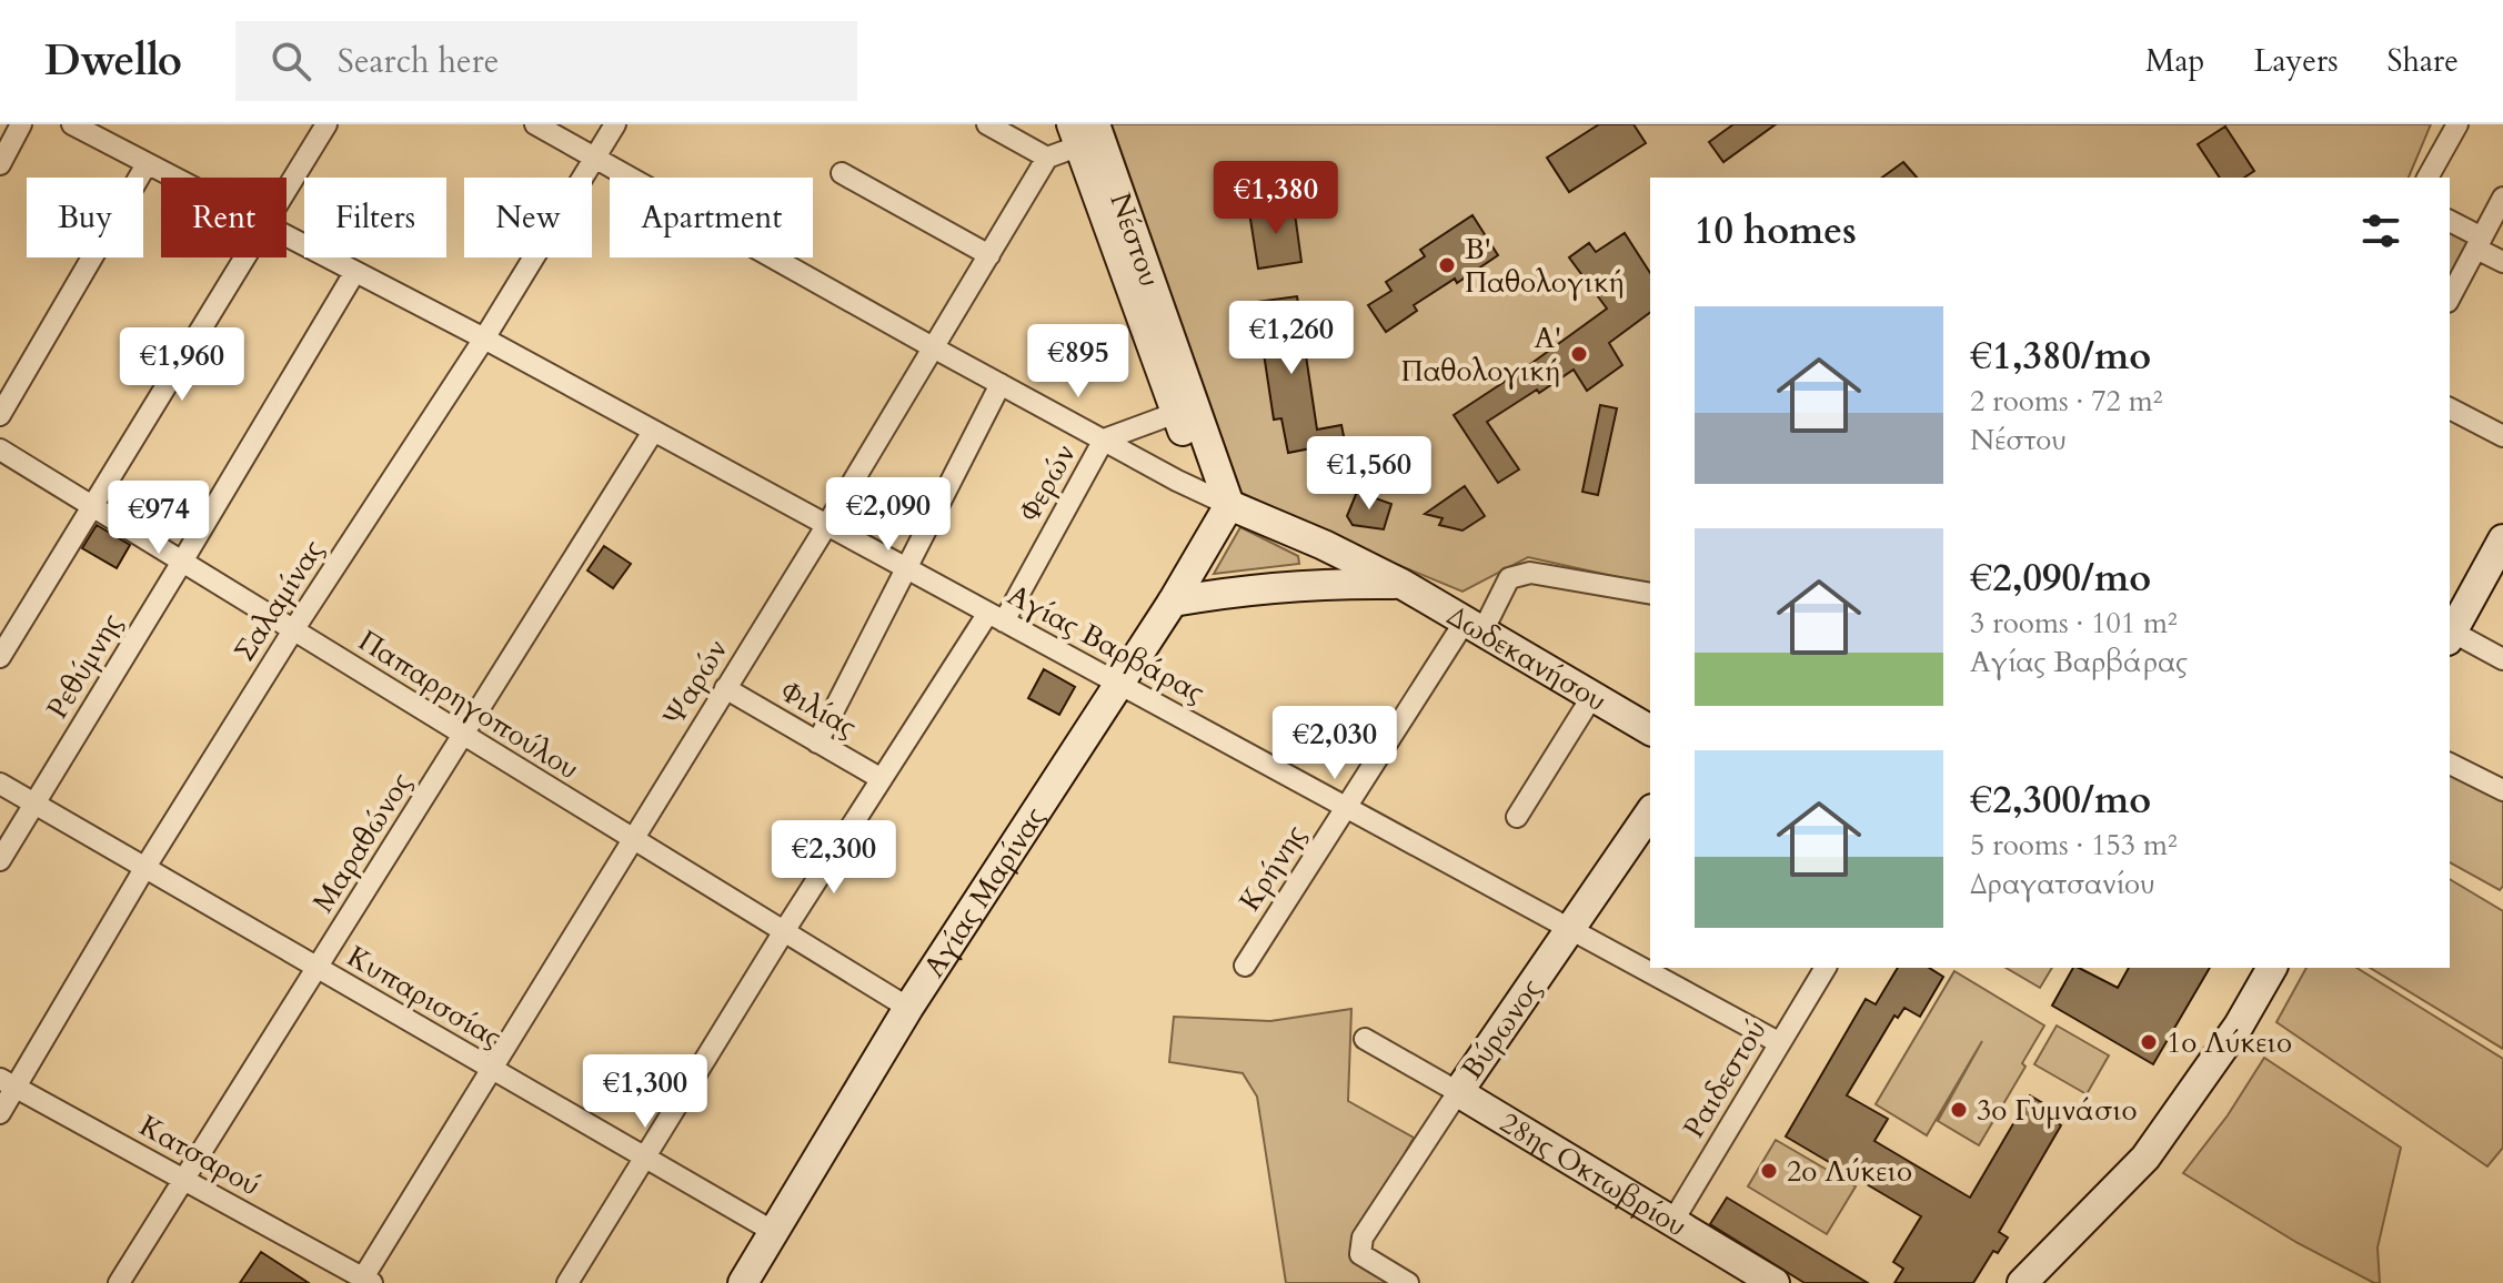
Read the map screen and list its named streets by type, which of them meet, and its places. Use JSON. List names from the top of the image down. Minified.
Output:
{"streets":{"street":["Νέστου","Φερών","Σαλαμίνας","Αγίας Βαρβάρας","Δωδεκανήσου","Ρεθύμνης","Ψαρών","Παπαρρηγοπούλου","Φιλίας","Μαραθώνος","Κρήνης","Αγίας Μαρίνας","Κυπαρισσίας","Βύρωνος","Ραιδεστού","Κατσαρού","28ης Οκτωβρίου"]},"crossings":[["Νέστου","Φερών"],["Νέστου","Δωδεκανήσου"],["Νέστου","Αγίας Μαρίνας"],["Φερών","Αγίας Βαρβάρας"],["Φερών","Παπαρρηγοπούλου"],["Φερών","Φιλίας"],["Φερών","Κυπαρισσίας"],["Σαλαμίνας","Αγίας Βαρβάρας"],["Σαλαμίνας","Παπαρρηγοπούλου"],["Σαλαμίνας","Κυπαρισσίας"],["Σαλαμίνας","Κατσαρού"],["Αγίας Βαρβάρας","Ρεθύμνης"],["Αγίας Βαρβάρας","Ψαρών"],["Αγίας Βαρβάρας","Μαραθώνος"],["Αγίας Βαρβάρας","Κρήνης"],["Αγίας Βαρβάρας","Αγίας Μαρίνας"],["Αγίας Βαρβάρας","Βύρωνος"],["Αγίας Βαρβάρας","Ραιδεστού"],["Δωδεκανήσου","Κρήνης"],["Δωδεκανήσου","Αγίας Μαρίνας"],["Ρεθύμνης","Παπαρρηγοπούλου"],["Ρεθύμνης","Κυπαρισσίας"],["Ψαρών","Παπαρρηγοπούλου"],["Ψαρών","Φιλίας"],["Ψαρών","Κυπαρισσίας"],["Ψαρών","Κατσαρού"],["Παπαρρηγοπούλου","Μαραθώνος"],["Παπαρρηγοπούλου","Αγίας Μαρίνας"],["Μαραθώνος","Κυπαρισσίας"],["Μαραθώνος","Κατσαρού"],["Αγίας Μαρίνας","Κυπαρισσίας"],["Βύρωνος","28ης Οκτωβρίου"],["Ραιδεστού","28ης Οκτωβρίου"]],"places":["Β' Παθολογική","Α' Παθολογική","1ο Λύκειο","3ο Γυμνάσιο","2ο Λύκειο"],"page":{"header":"Dwello","search":"Search here","nav":["Map","Layers","Share"],"price":["€1,380","€1,260","€895","€1,960","€1,560","€2,090","€974","€2,030","€2,300","€1,300"],"chip":["Buy","Rent","Filters","New","Apartment"],"heading":"10 homes","list":[{"name":"€1,380/mo","note":"2 rooms · 72 m² · Νέστου"},{"name":"€2,090/mo","note":"3 rooms · 101 m² · Αγίας Βαρβάρας"},{"name":"€2,300/mo","note":"5 rooms · 153 m² · Δραγατσανίου"}]}}
